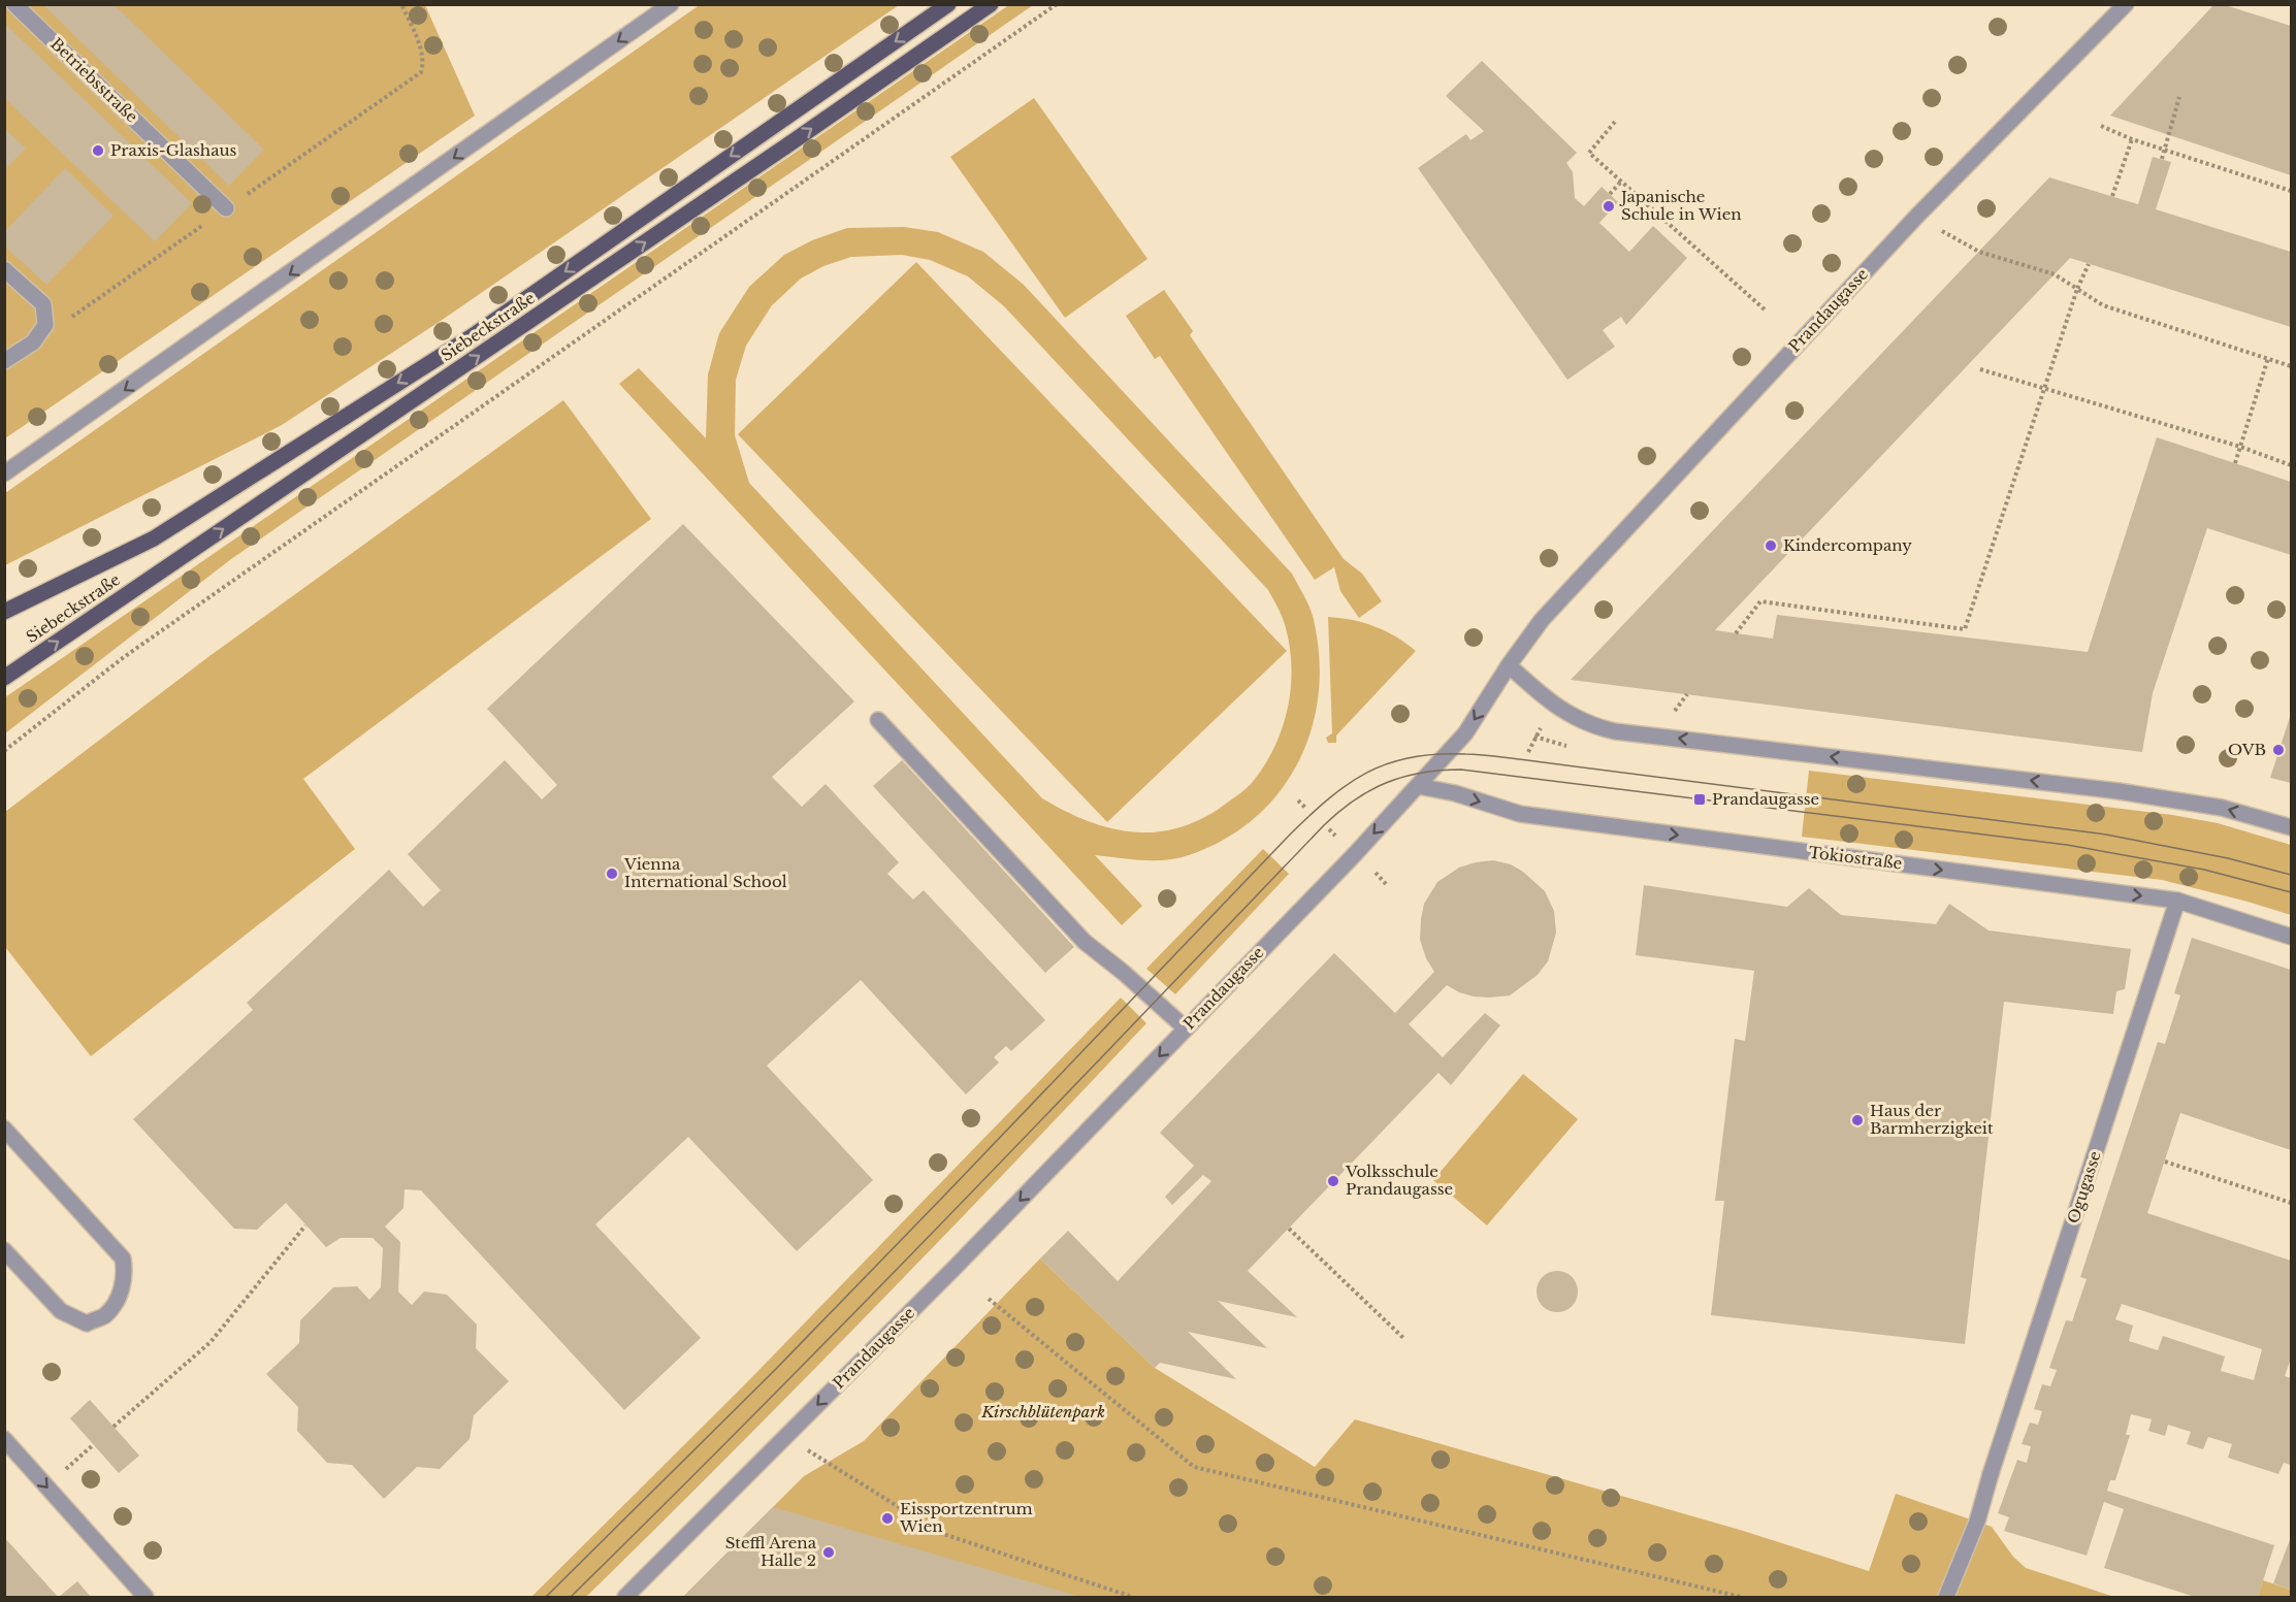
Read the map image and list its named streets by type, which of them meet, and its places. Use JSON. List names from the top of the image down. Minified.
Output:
{"streets":{"main road":["Siebeckstraße"],"street":["Betriebsstraße","Prandaugasse","Tokiostraße","Ogugasse"]},"crossings":[["Prandaugasse","Tokiostraße"],["Tokiostraße","Ogugasse"]],"one_way":["Prandaugasse"],"parks":["Kirschblütenpark"],"places":{"other":["Praxis-Glashaus","Japanische Schule in Wien","Kindercompany","OVB","Vienna International School","Haus der Barmherzigkeit","Volksschule Prandaugasse","Eissportzentrum Wien","Steffl Arena Halle 2"],"transit":["Prandaugasse"]}}
